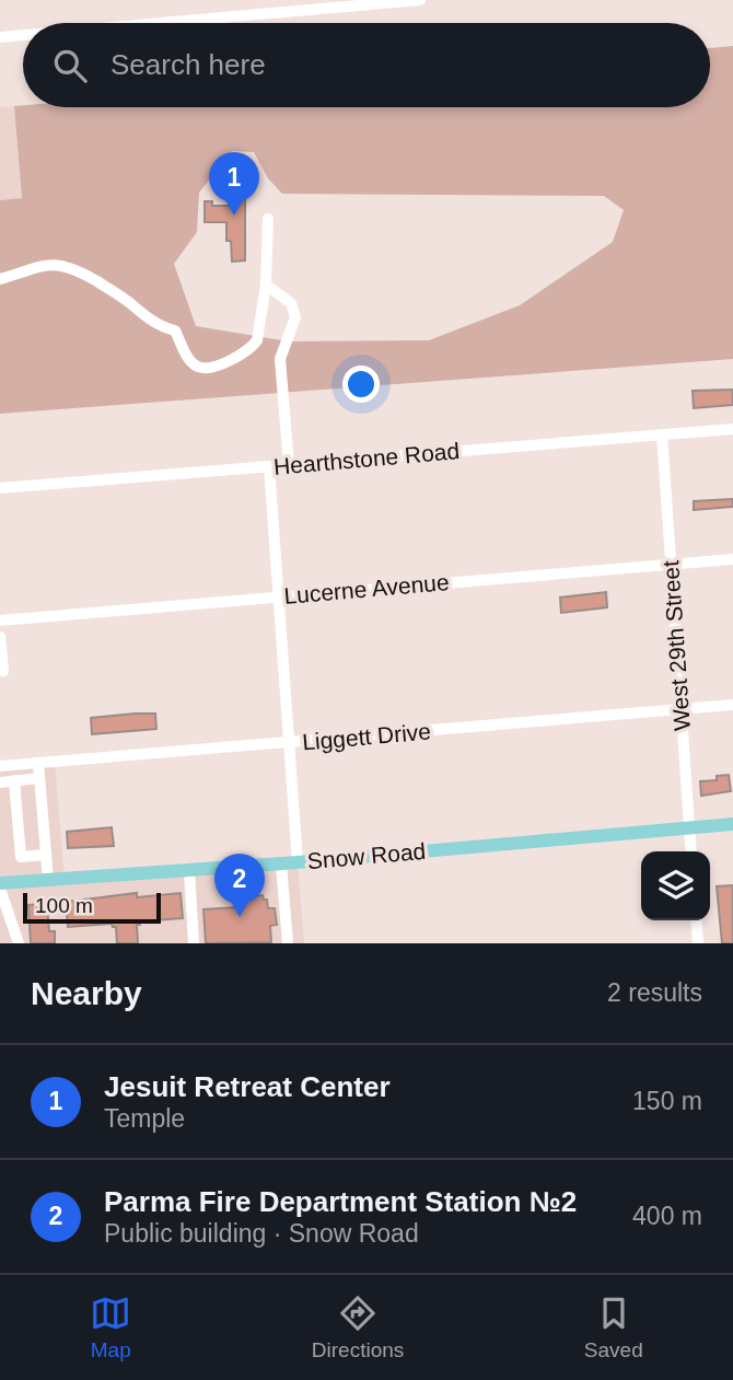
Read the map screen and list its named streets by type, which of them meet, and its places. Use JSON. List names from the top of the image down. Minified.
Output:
{"streets":{"main road":["Snow Road"],"street":["Hearthstone Road","Lucerne Avenue","West 29th Street","Liggett Drive"]},"crossings":[["Hearthstone Road","West 29th Street"],["Lucerne Avenue","West 29th Street"],["West 29th Street","Liggett Drive"],["West 29th Street","Snow Road"]],"scale_bar":"100 m","page":{"search":"Search here","pins":["1","2"],"scale":"100 m","heading":["Nearby","2 results"],"list":[{"mark":"1","name":"Jesuit Retreat Center","note":"Temple","value":"150 m"},{"mark":"2","name":"Parma Fire Department Station №2","note":"Public building · Snow Road","value":"400 m"}],"nav":["Map","Directions","Saved"]}}
